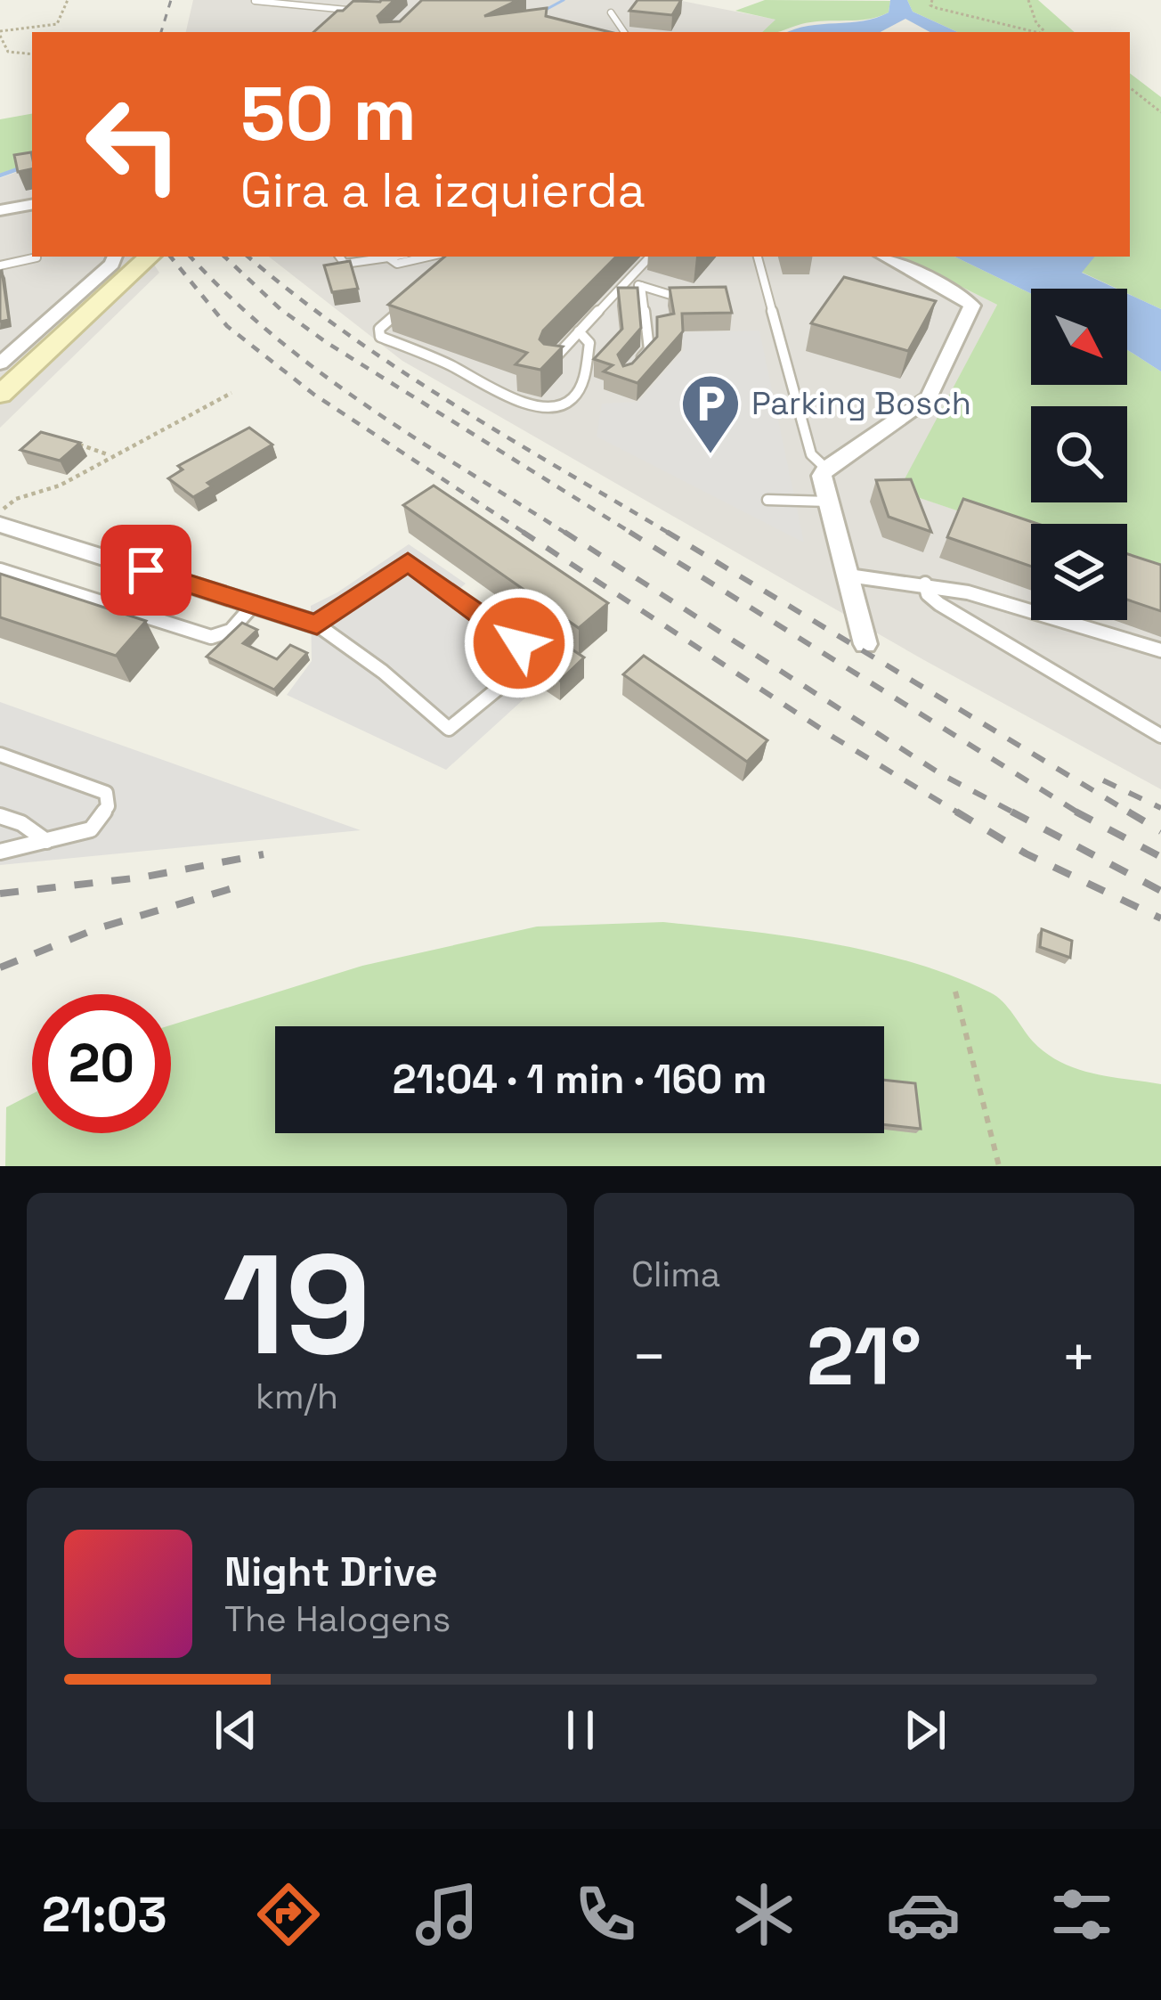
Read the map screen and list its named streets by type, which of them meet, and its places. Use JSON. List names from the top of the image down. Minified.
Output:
{"places":{"parking":["Parking Bosch"]},"north":"bottom right","page":{"turn":["50 m","Gira a la izquierda"],"limit":"20","trip":"21:04 · 1 min · 160 m","tile":[["19","km/h"],"Clima"],"heat":["−","21°","+"],"song":["Night Drive","The Halogens"],"tabs":"21:03"}}
